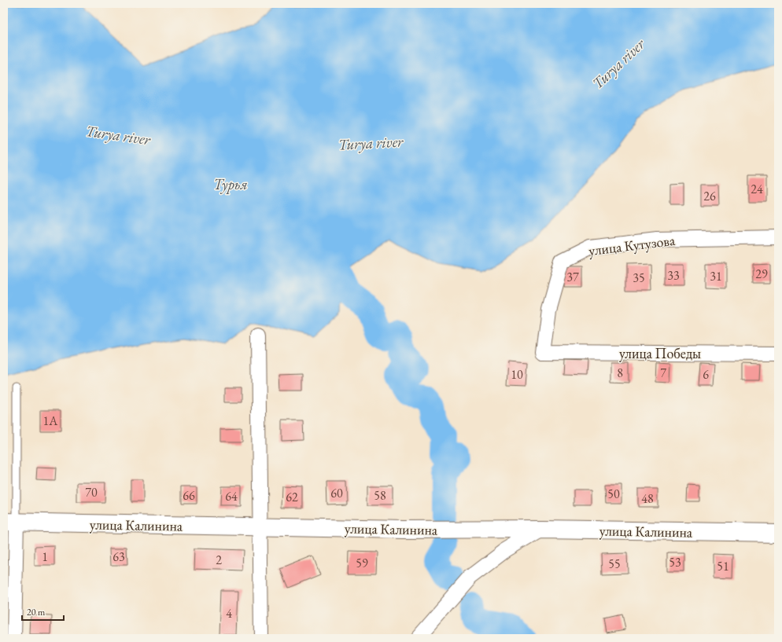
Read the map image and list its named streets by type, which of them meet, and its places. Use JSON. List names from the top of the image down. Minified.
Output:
{"streets":{"street":["улица Кутузова","улица Победы","улица Калинина"]},"crossings":[["улица Кутузова","улица Победы"]],"water":["Turya river","Турья"],"house_numbers":["24","26","29","33","31","37","35","8","7","10","6","1А","70","60","50","66","58","64","62","48","1","63","2","53","59","55","51","4"],"scale_bar":"20 m"}
